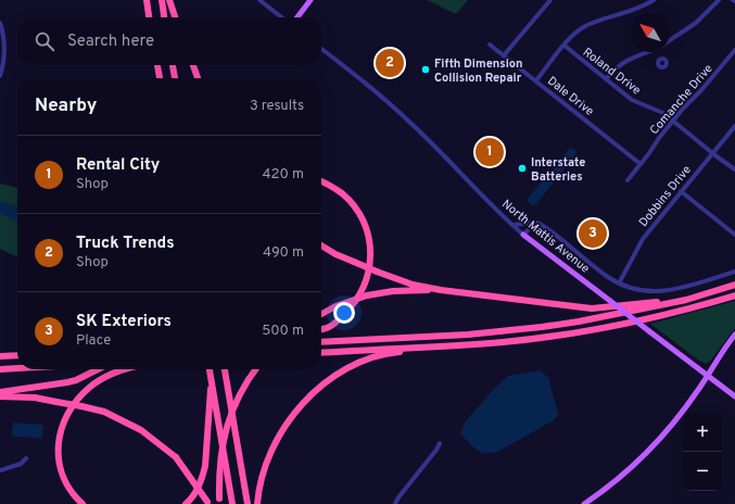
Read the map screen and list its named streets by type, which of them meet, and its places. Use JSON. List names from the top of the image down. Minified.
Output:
{"streets":{"main road":["North Mattis Avenue"],"street":["Roland Drive","Dale Drive","Comanche Drive","Dobbins Drive"]},"crossings":[["Roland Drive","Comanche Drive"],["Roland Drive","Dobbins Drive"],["Dale Drive","Comanche Drive"]],"places":["Fifth Dimension Collision Repair","Interstate Batteries"],"north":"top left","page":{"search":"Search here","pins":["2","1","3"],"heading":["Nearby","3 results"],"list":[{"mark":"1","name":"Rental City","note":"Shop","value":"420 m"},{"mark":"2","name":"Truck Trends","note":"Shop","value":"490 m"},{"mark":"3","name":"SK Exteriors","note":"Place","value":"500 m"}],"map_buttons":["+","−"]}}
